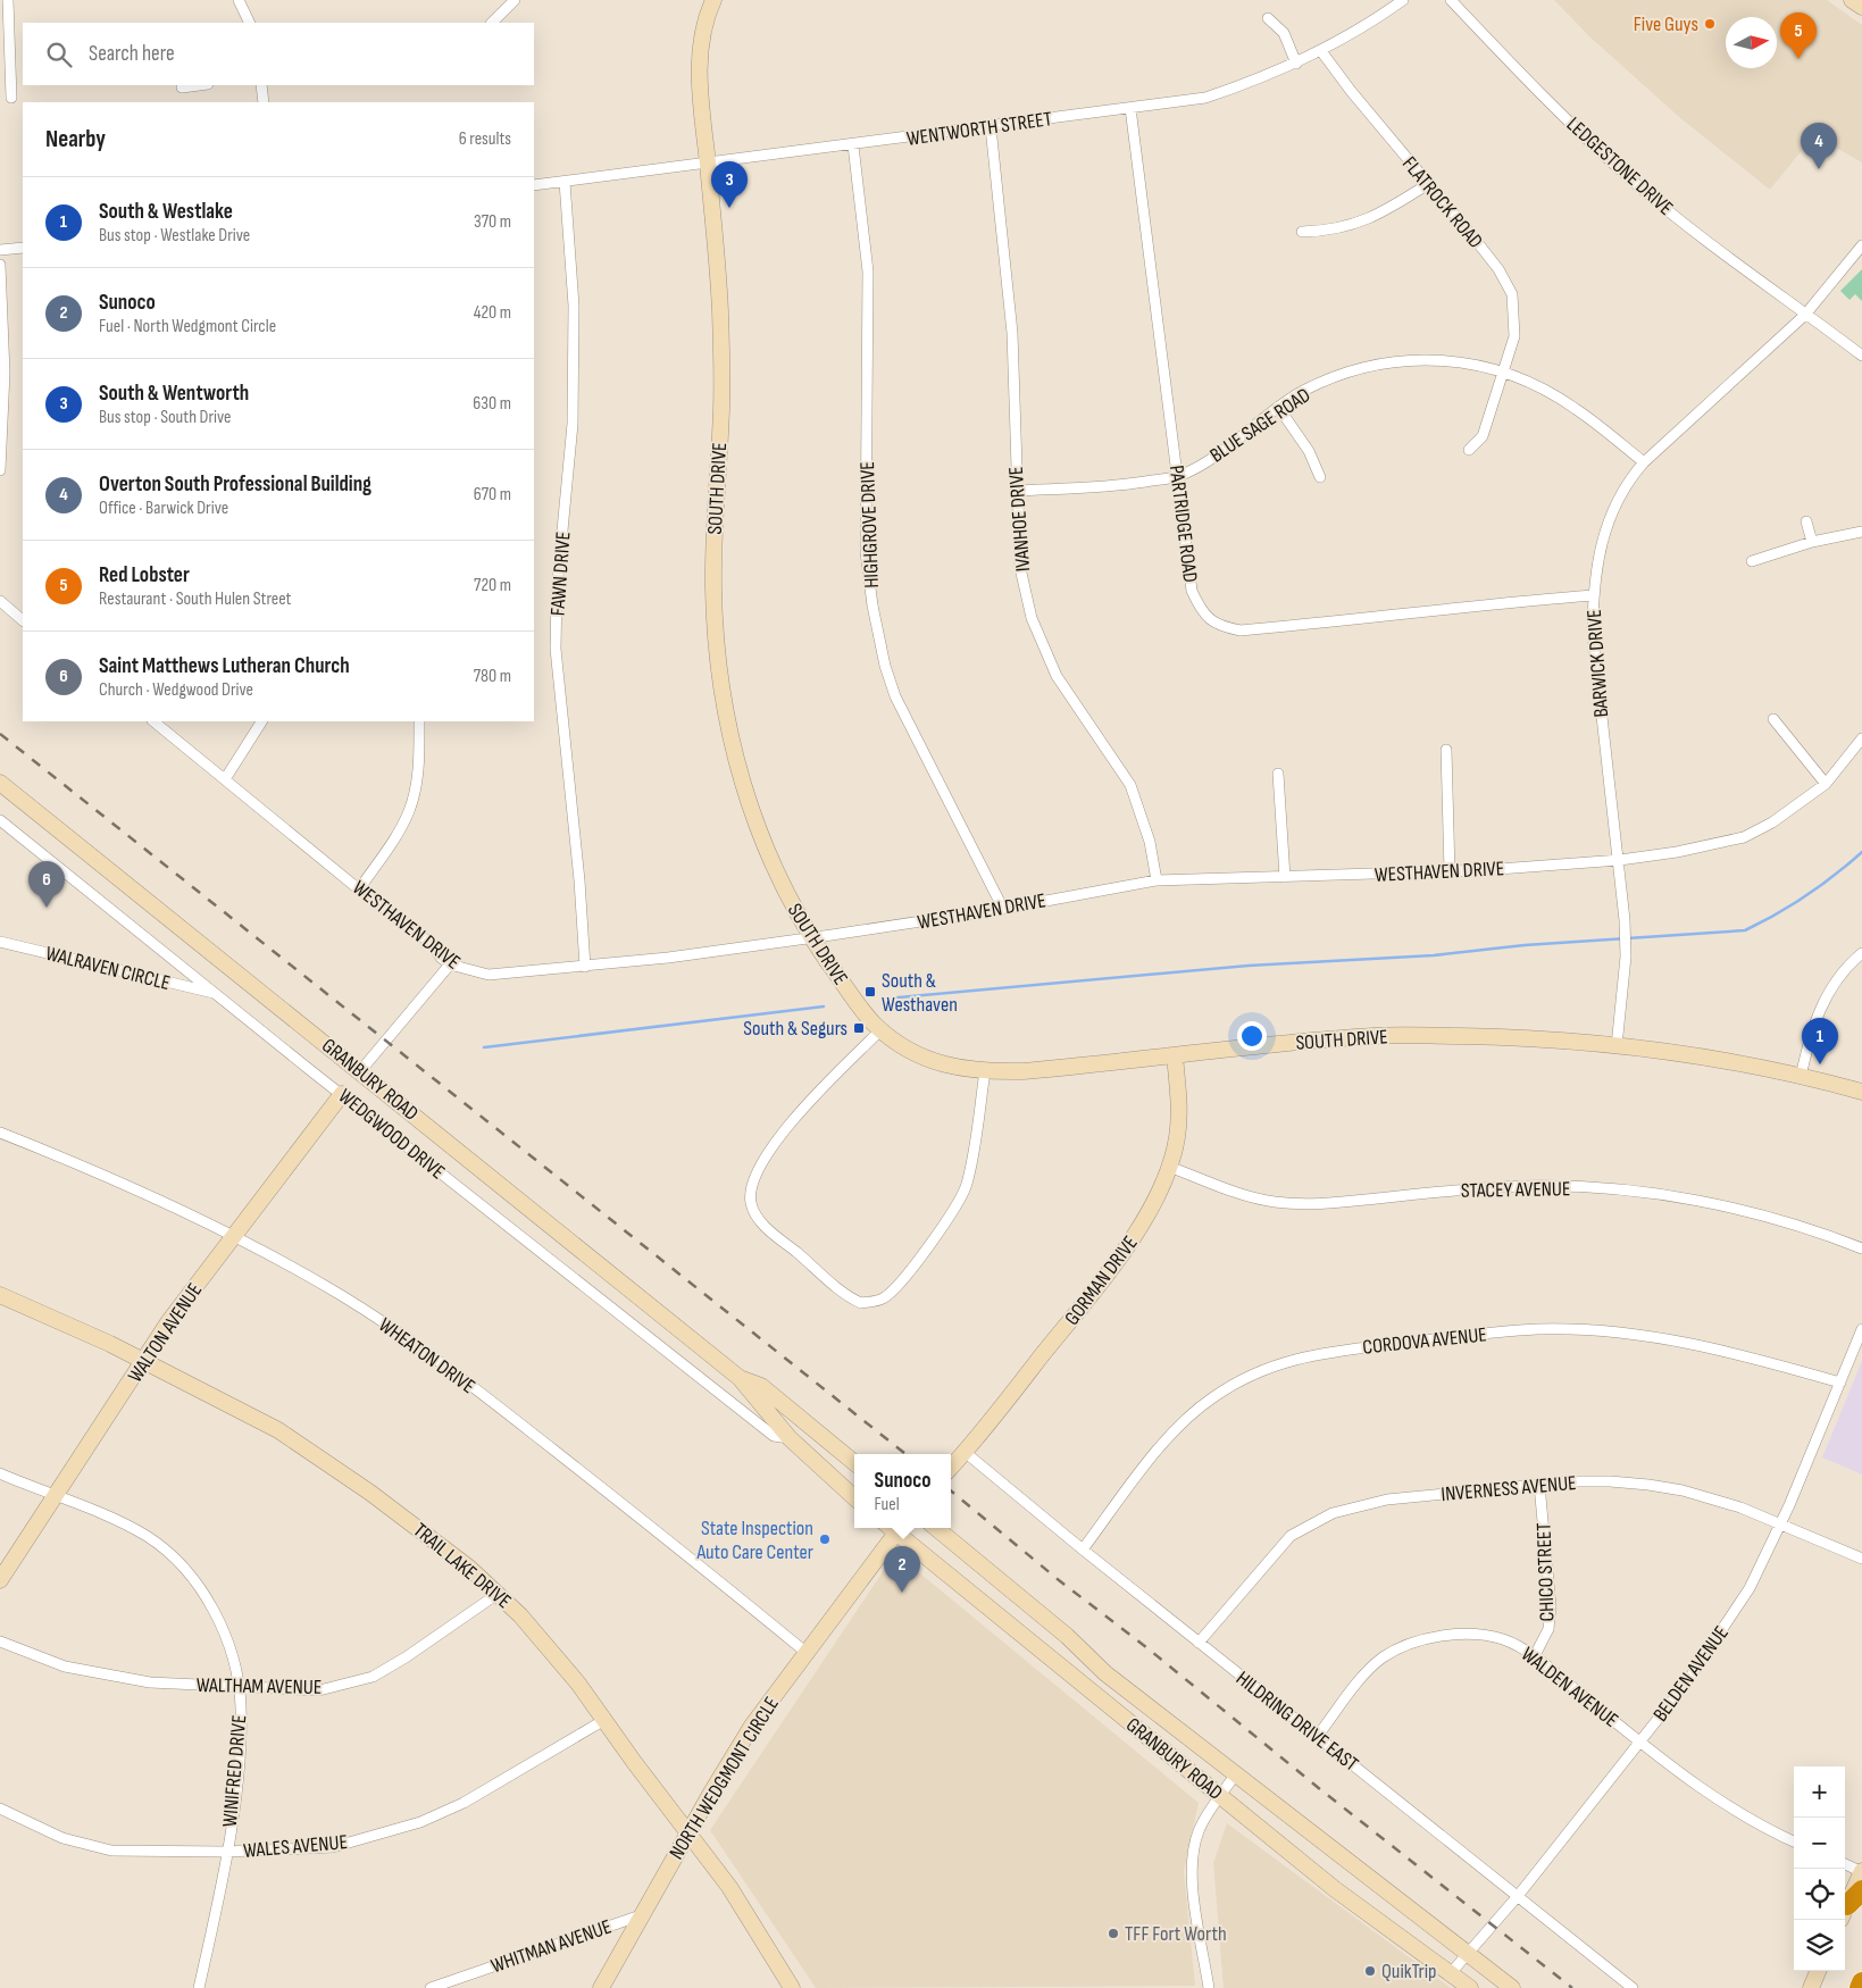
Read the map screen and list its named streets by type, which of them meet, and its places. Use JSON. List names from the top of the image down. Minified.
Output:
{"streets":{"street":["WENTWORTH STREET","LEDGESTONE DRIVE","FLATROCK ROAD","BLUE SAGE ROAD","SOUTH DRIVE","IVANHOE DRIVE","PARTRIDGE ROAD","HIGHGROVE DRIVE","FAWN DRIVE","BARWICK DRIVE","WESTHAVEN DRIVE","WALRAVEN CIRCLE","GRANBURY ROAD","WEDGWOOD DRIVE","STACEY AVENUE","GORMAN DRIVE","WALTON AVENUE","CORDOVA AVENUE","WHEATON DRIVE","INVERNESS AVENUE","TRAIL LAKE DRIVE","CHICO STREET","BELDEN AVENUE","WALTHAM AVENUE","WALDEN AVENUE","HILDRING DRIVE EAST","WINIFRED DRIVE","NORTH WEDGMONT CIRCLE","WALES AVENUE","WHITMAN AVENUE"]},"crossings":[["WENTWORTH STREET","FLATROCK ROAD"],["WENTWORTH STREET","SOUTH DRIVE"],["WENTWORTH STREET","IVANHOE DRIVE"],["WENTWORTH STREET","PARTRIDGE ROAD"],["WENTWORTH STREET","HIGHGROVE DRIVE"],["WENTWORTH STREET","FAWN DRIVE"],["LEDGESTONE DRIVE","BARWICK DRIVE"],["FLATROCK ROAD","BLUE SAGE ROAD"],["BLUE SAGE ROAD","IVANHOE DRIVE"],["BLUE SAGE ROAD","PARTRIDGE ROAD"],["BLUE SAGE ROAD","BARWICK DRIVE"],["SOUTH DRIVE","BARWICK DRIVE"],["SOUTH DRIVE","WESTHAVEN DRIVE"],["SOUTH DRIVE","GORMAN DRIVE"],["IVANHOE DRIVE","WESTHAVEN DRIVE"],["PARTRIDGE ROAD","BARWICK DRIVE"],["HIGHGROVE DRIVE","WESTHAVEN DRIVE"],["FAWN DRIVE","WESTHAVEN DRIVE"],["BARWICK DRIVE","WESTHAVEN DRIVE"],["WALRAVEN CIRCLE","WEDGWOOD DRIVE"],["GRANBURY ROAD","WEDGWOOD DRIVE"],["GRANBURY ROAD","BELDEN AVENUE"],["WEDGWOOD DRIVE","WALTON AVENUE"],["STACEY AVENUE","GORMAN DRIVE"],["GORMAN DRIVE","HILDRING DRIVE EAST"],["WALTON AVENUE","WHEATON DRIVE"],["WALTON AVENUE","TRAIL LAKE DRIVE"],["WALTON AVENUE","WINIFRED DRIVE"],["CORDOVA AVENUE","BELDEN AVENUE"],["CORDOVA AVENUE","HILDRING DRIVE EAST"],["WHEATON DRIVE","NORTH WEDGMONT CIRCLE"],["INVERNESS AVENUE","CHICO STREET"],["INVERNESS AVENUE","BELDEN AVENUE"],["INVERNESS AVENUE","HILDRING DRIVE EAST"],["TRAIL LAKE DRIVE","WALTHAM AVENUE"],["TRAIL LAKE DRIVE","NORTH WEDGMONT CIRCLE"],["TRAIL LAKE DRIVE","WALES AVENUE"],["CHICO STREET","WALDEN AVENUE"],["BELDEN AVENUE","WALDEN AVENUE"],["BELDEN AVENUE","HILDRING DRIVE EAST"],["WALTHAM AVENUE","WINIFRED DRIVE"],["WALDEN AVENUE","HILDRING DRIVE EAST"],["WINIFRED DRIVE","WALES AVENUE"],["NORTH WEDGMONT CIRCLE","WHITMAN AVENUE"]],"places":{"other":["Five Guys","State Inspection Auto Care Center","TFF Fort Worth","QuikTrip"],"transit":["South & Westhaven","South & Segurs"]},"north":"right","page":{"pins":["5","4","3","6","1","2"],"search":"Search here","heading":["Nearby","6 results"],"list":[{"mark":"1","name":"South & Westlake","note":"Bus stop · Westlake Drive","value":"370 m"},{"mark":"2","name":"Sunoco","note":"Fuel · North Wedgmont Circle","value":"420 m"},{"mark":"3","name":"South & Wentworth","note":"Bus stop · South Drive","value":"630 m"},{"mark":"4","name":"Overton South Professional Building","note":"Office · Barwick Drive","value":"670 m"},{"mark":"5","name":"Red Lobster","note":"Restaurant · South Hulen Street","value":"720 m"},{"mark":"6","name":"Saint Matthews Lutheran Church","note":"Church · Wedgwood Drive","value":"780 m"}],"popup":["Sunoco","Fuel"],"map_buttons":["+","−"]}}
